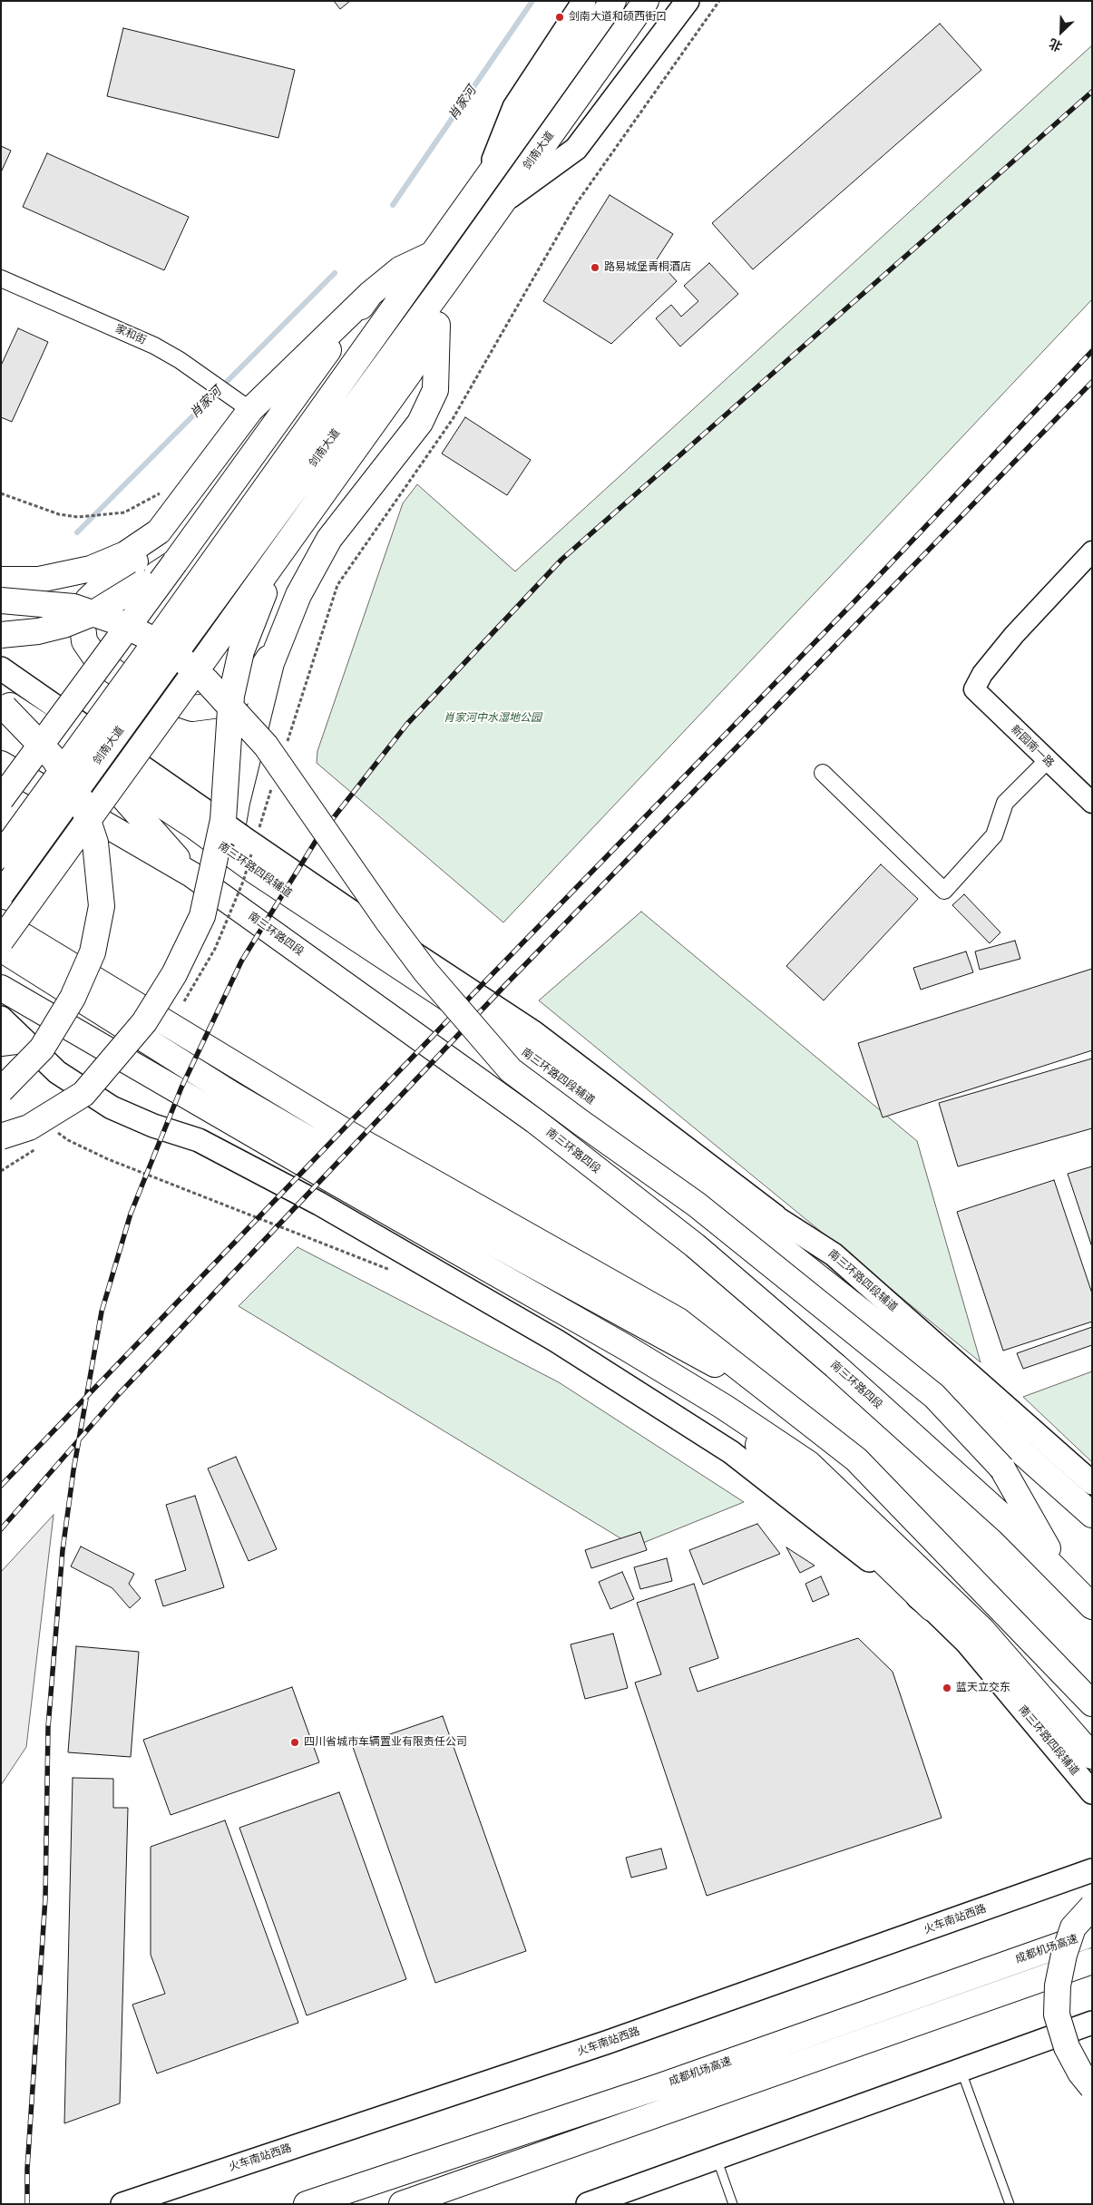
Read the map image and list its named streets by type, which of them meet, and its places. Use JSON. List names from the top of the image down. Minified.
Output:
{"streets":{"main road":["剑南大道","南三环路四段辅道","南三环路四段","火车南站西路","成都机场高速"],"street":["家和街","新园南一路"]},"water":["肖家河"],"parks":["肖家河中水湿地公园"],"places":["剑南大道和硕西街口","路易城堡青桐酒店","蓝天立交东","四川省城市车辆置业有限责任公司"],"north":"bottom left"}
